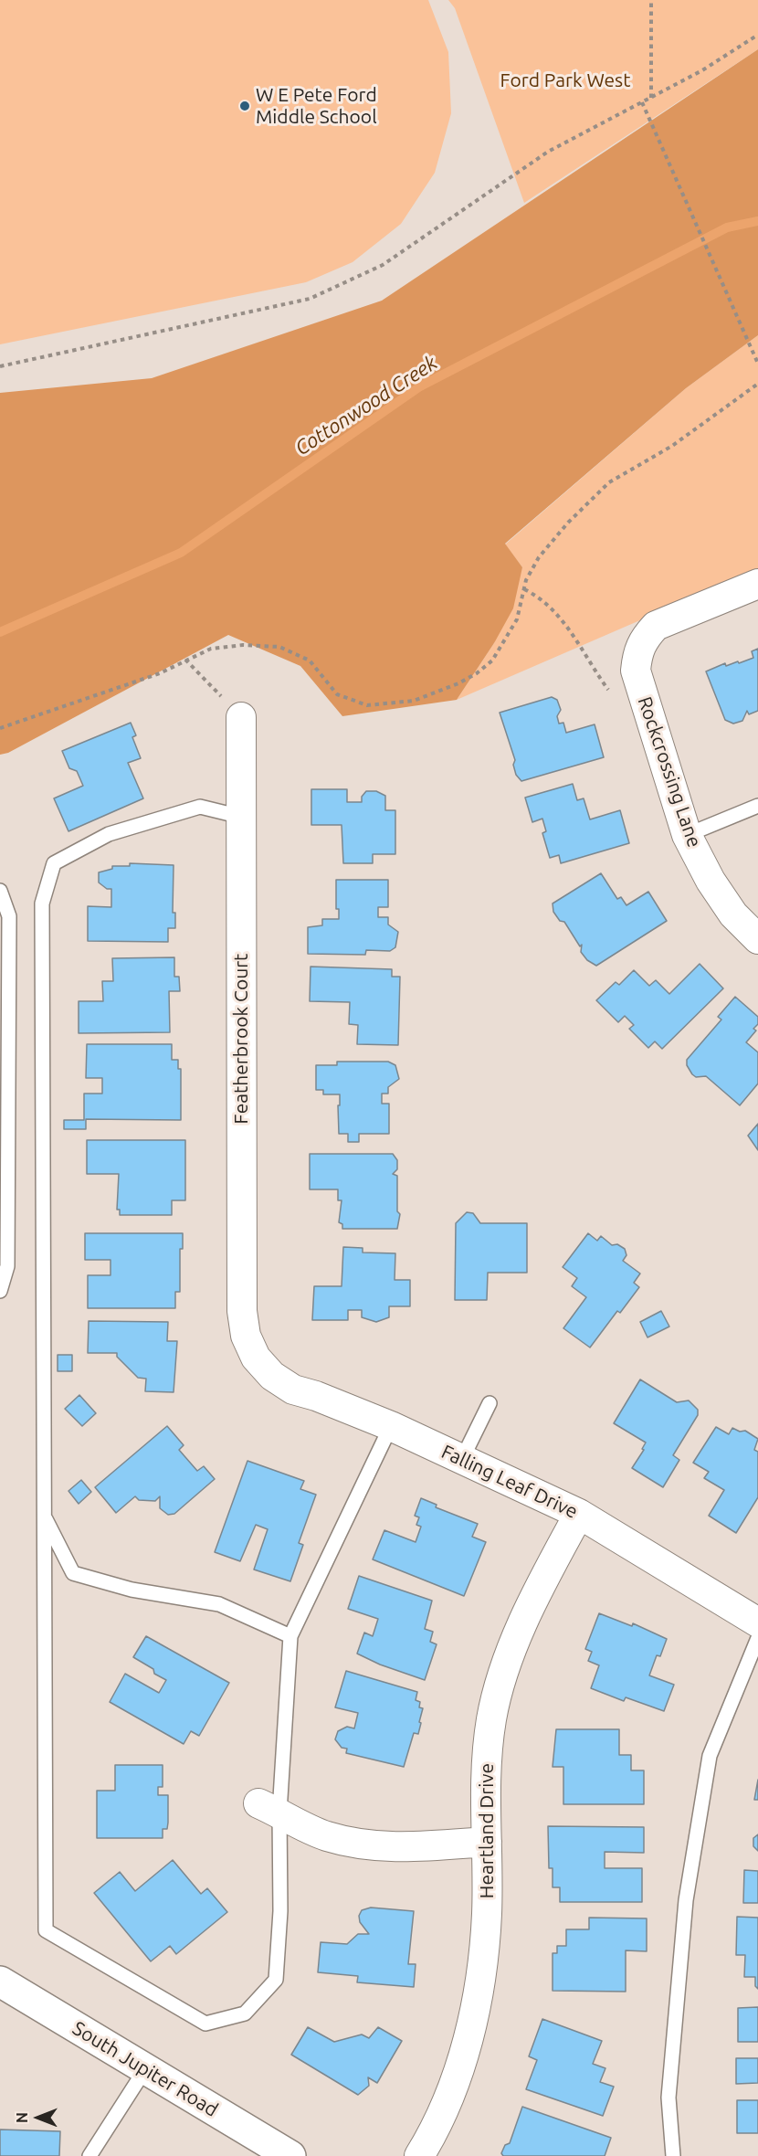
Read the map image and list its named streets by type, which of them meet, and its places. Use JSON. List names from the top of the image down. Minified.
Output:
{"streets":{"street":["Rockcrossing Lane","Featherbrook Court","Falling Leaf Drive","Heartland Drive","South Jupiter Road"]},"crossings":[["Featherbrook Court","Falling Leaf Drive"],["Falling Leaf Drive","Heartland Drive"]],"water":["Cottonwood Creek"],"parks":["Ford Park West"],"places":["W E Pete Ford Middle School"],"north":"left"}
